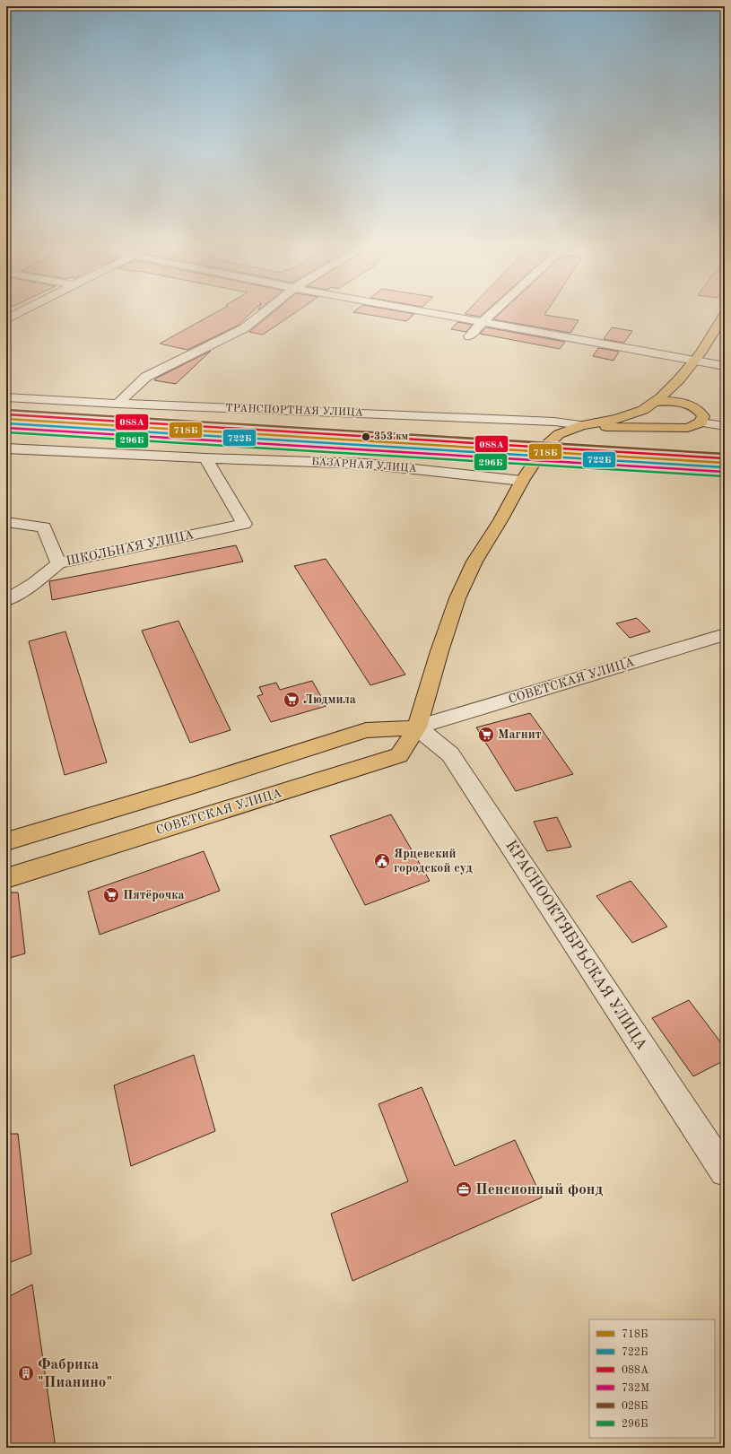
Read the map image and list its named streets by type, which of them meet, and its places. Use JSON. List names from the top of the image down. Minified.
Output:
{"streets":{"main road":["СОВЕТСКАЯ УЛИЦА"],"street":["ТРАНСПОРТНАЯ УЛИЦА","БАЗАРНАЯ УЛИЦА","ШКОЛЬНАЯ УЛИЦА","КРАСНООКТЯБРЬСКАЯ УЛИЦА"]},"crossings":[["БАЗАРНАЯ УЛИЦА","ШКОЛЬНАЯ УЛИЦА"],["СОВЕТСКАЯ УЛИЦА","КРАСНООКТЯБРЬСКАЯ УЛИЦА"]],"places":{"other":["353 км"],"supermarket":["Людмила","Магнит","Пятёрочка"],"public building":["Ярцевский городской суд"],"office":["Пенсионный фонд"],"building":["Фабрика \"Пианино\""]},"lines":["transit line 028Б","transit line 088А","transit line 718Б","transit line 722Б","transit line 732М","transit line 296Б"],"legend":["718Б","722Б","088А","732М","028Б","296Б"]}
